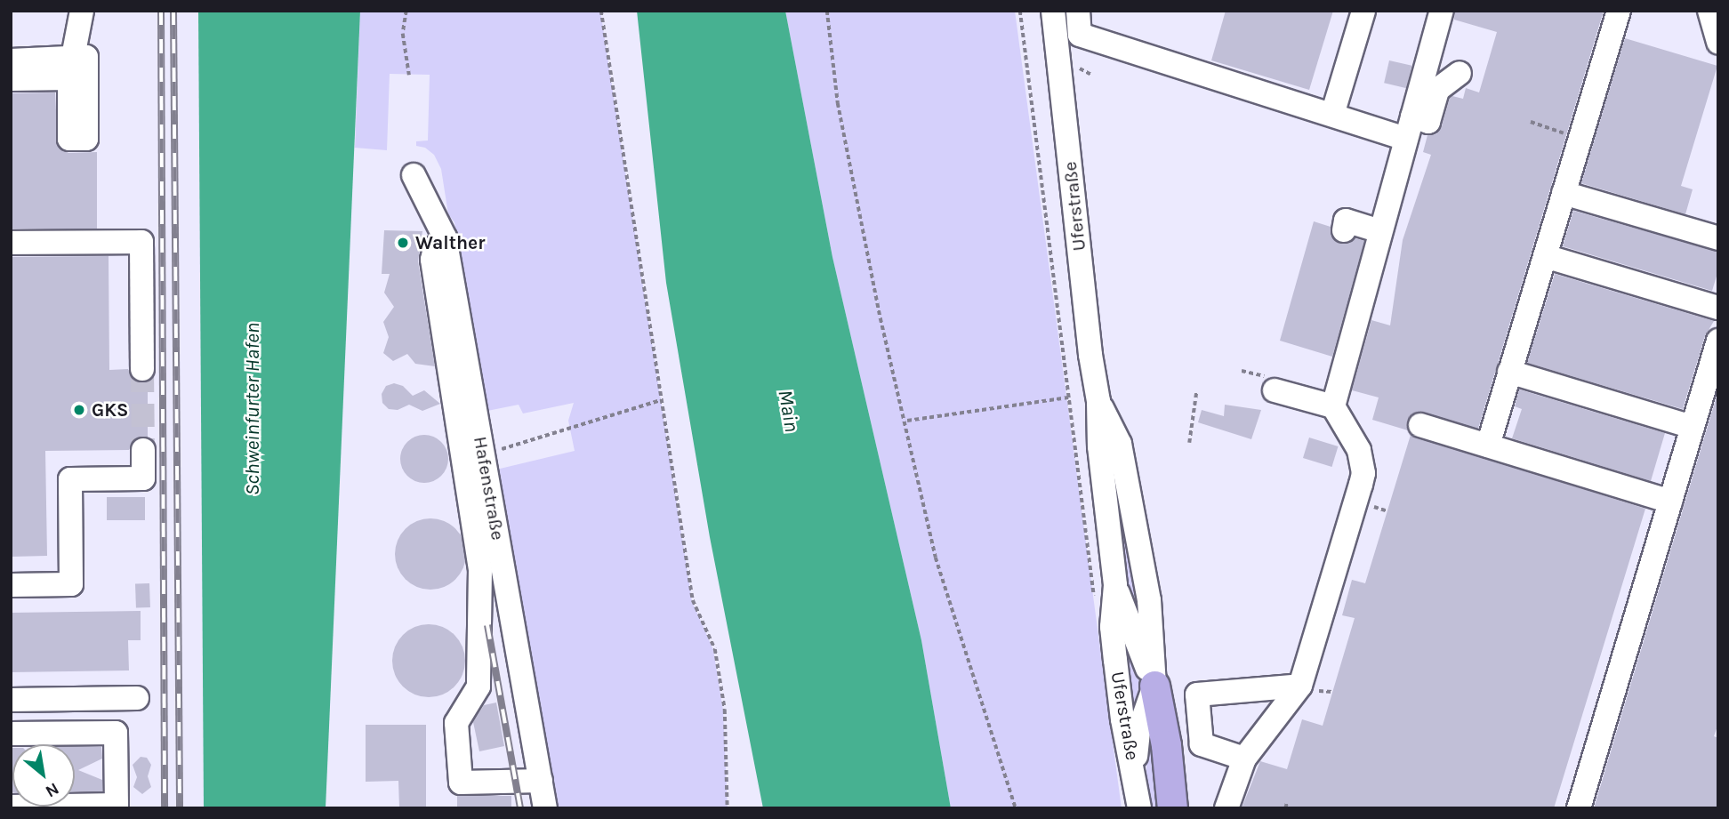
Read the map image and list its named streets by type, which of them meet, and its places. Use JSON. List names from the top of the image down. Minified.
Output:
{"streets":{"street":["Uferstraße","Hafenstraße"]},"water":["Schweinfurter Hafen","Main"],"places":["Walther","GKS"],"north":"bottom right"}
